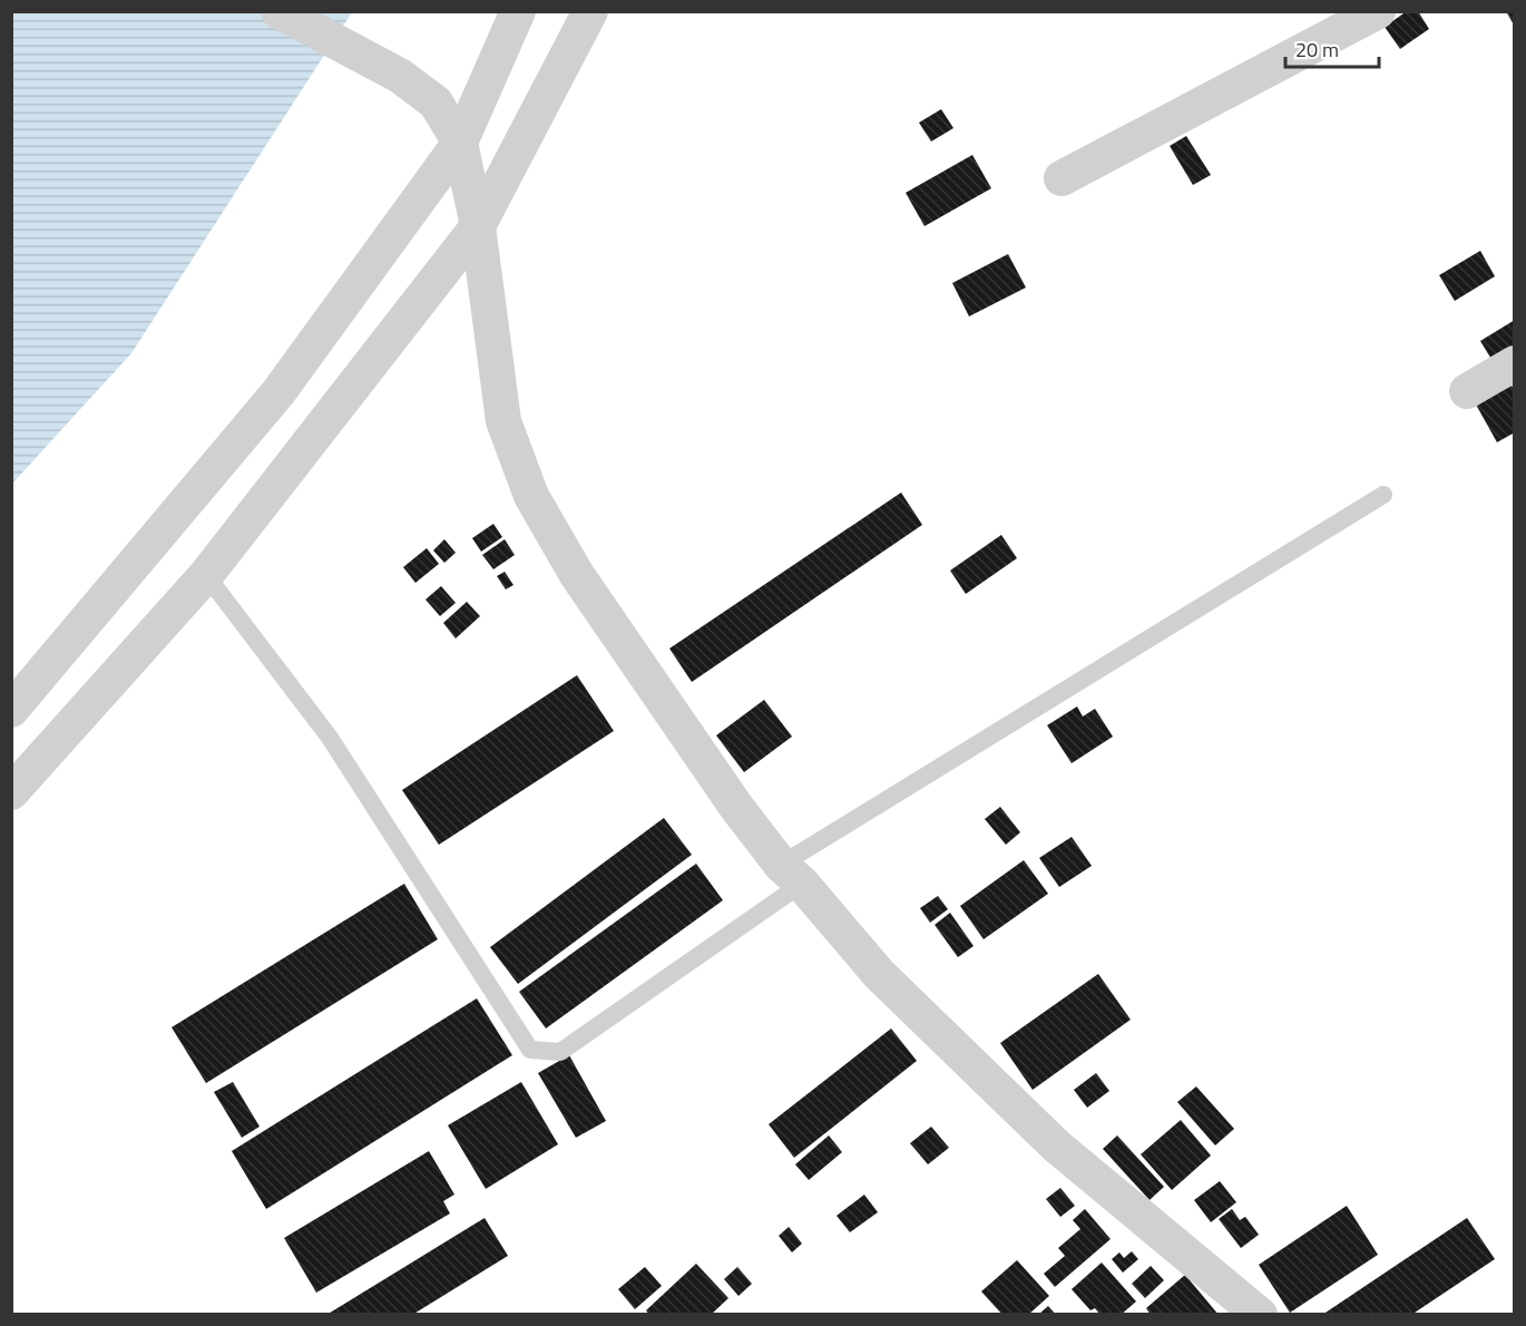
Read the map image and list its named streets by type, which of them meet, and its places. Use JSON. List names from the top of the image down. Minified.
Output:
{"scale_bar":"20 m"}
